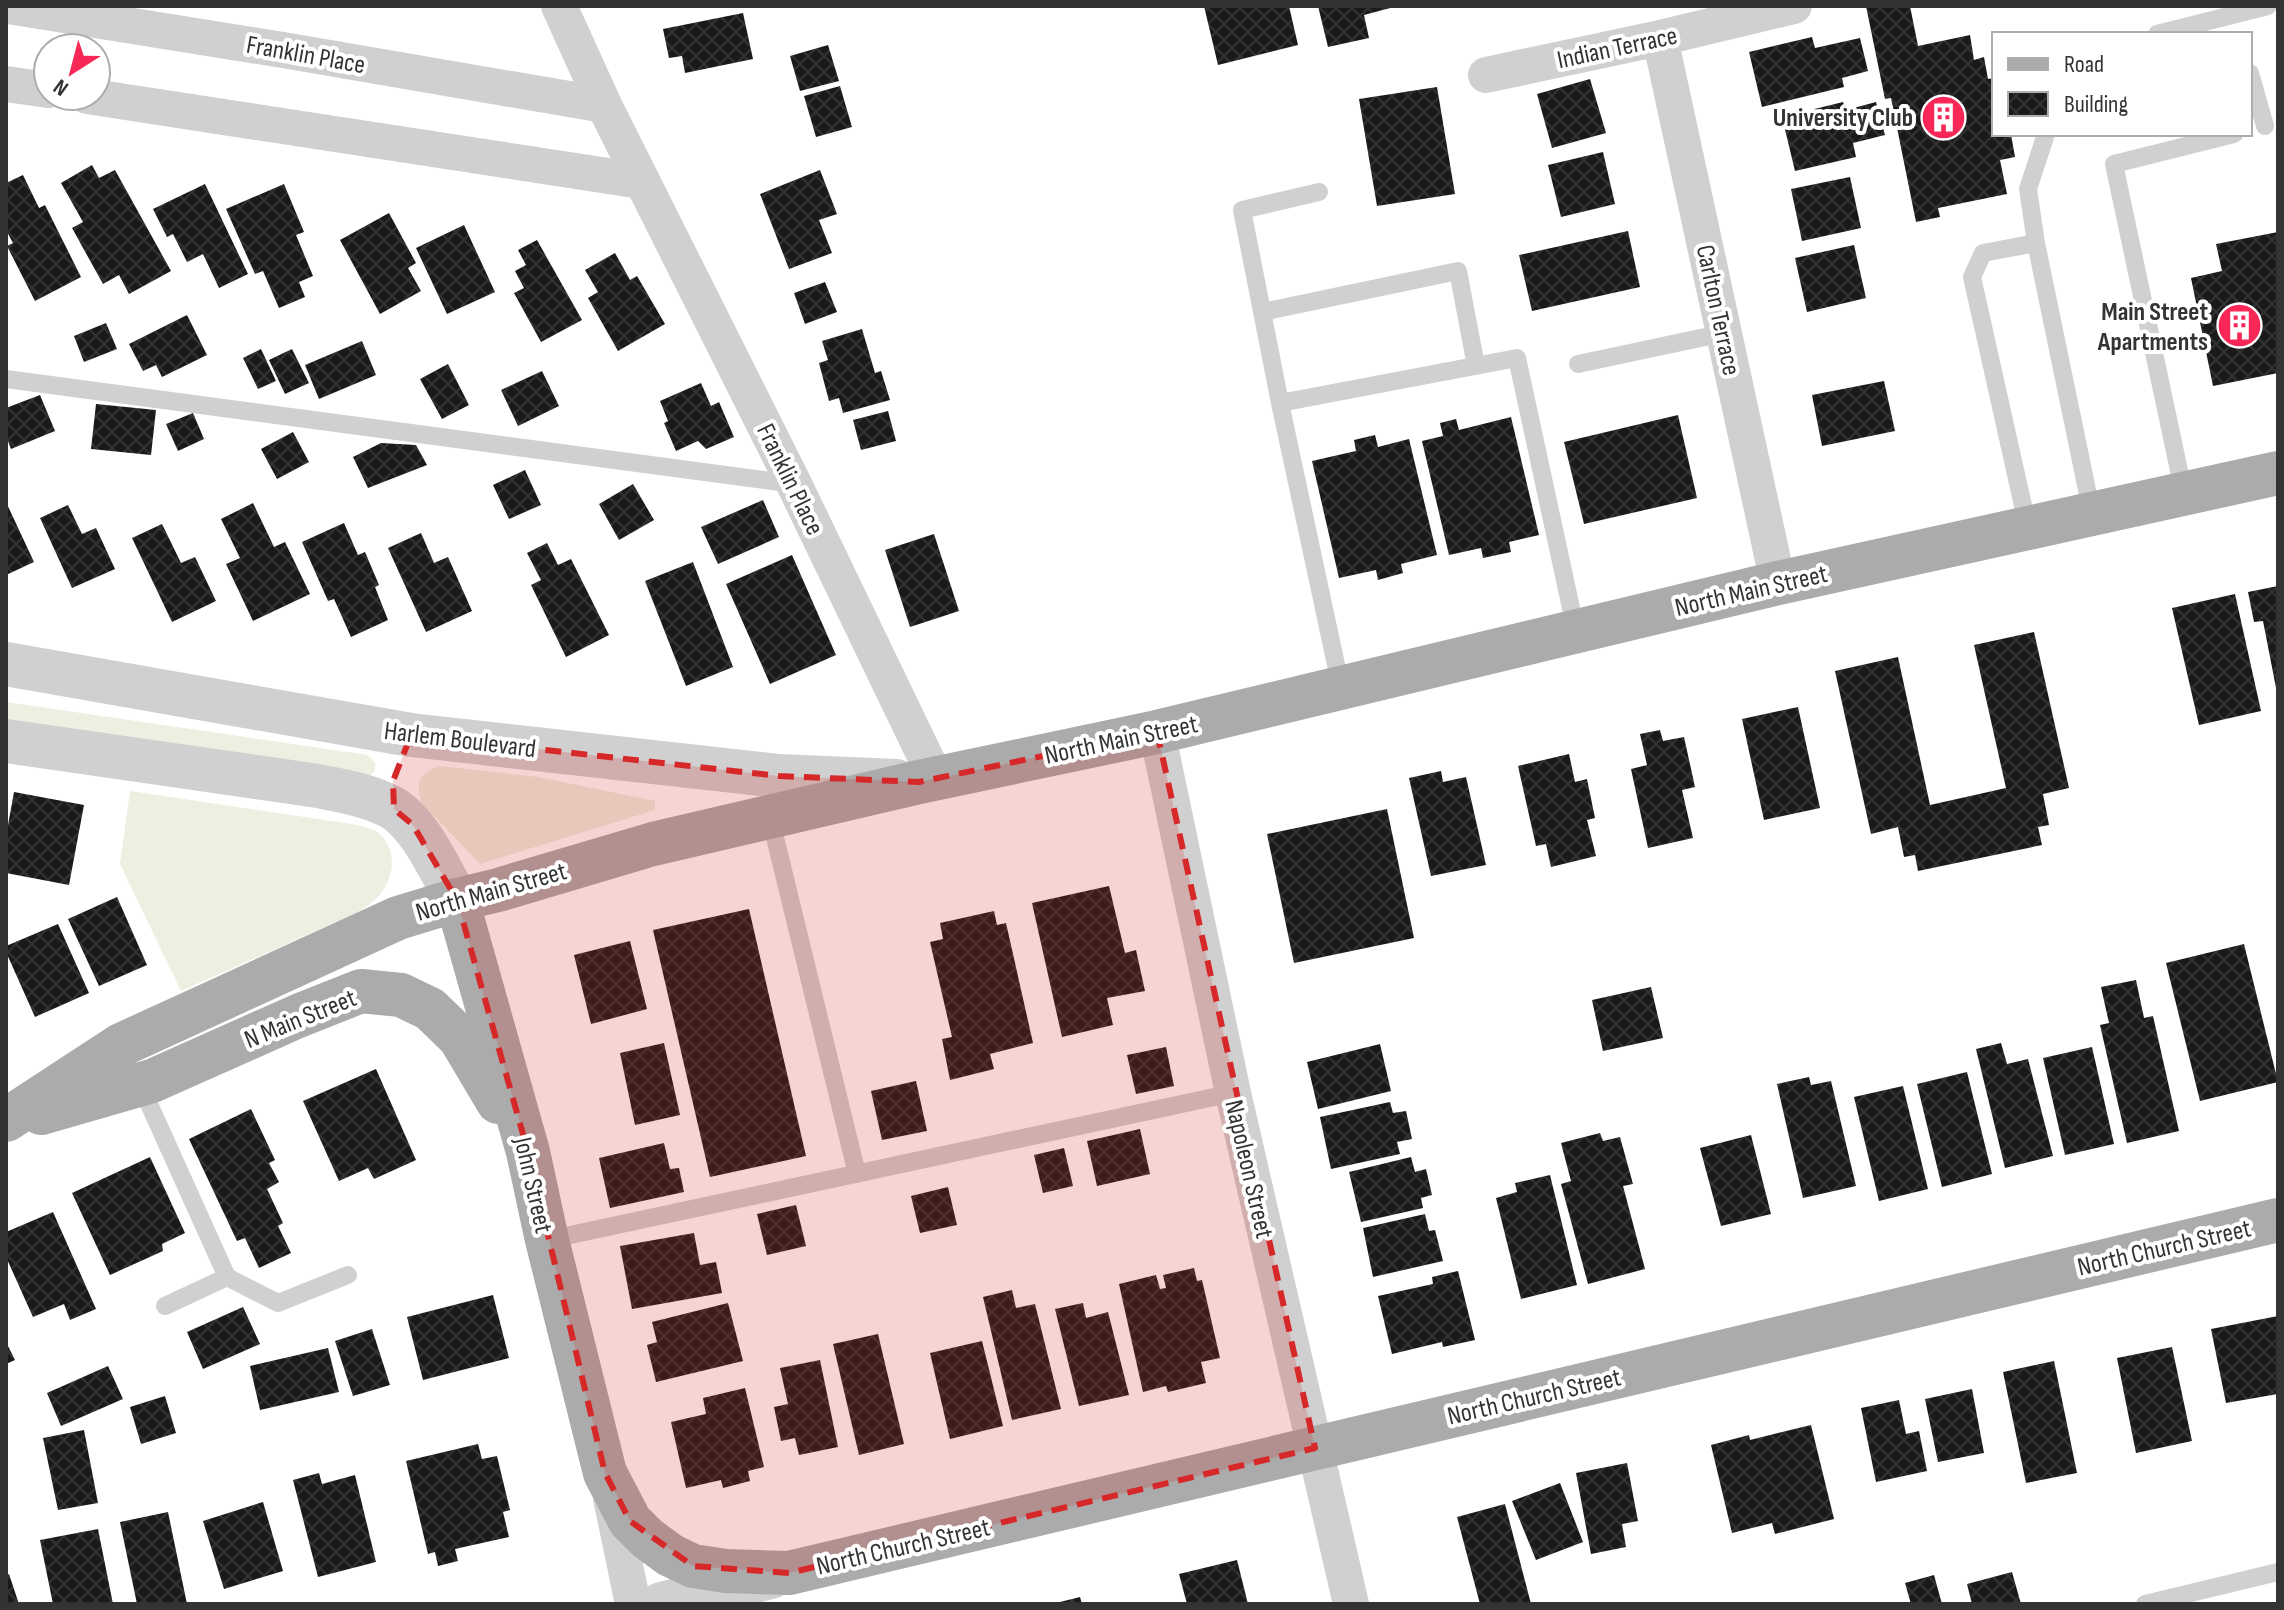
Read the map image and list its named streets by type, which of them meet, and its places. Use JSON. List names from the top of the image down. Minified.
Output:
{"streets":{"main road":["North Main Street","N Main Street","John Street","North Church Street"],"street":["Indian Terrace","Franklin Place","Carlton Terrace","Harlem Boulevard","Napoleon Street"]},"crossings":[["Indian Terrace","Carlton Terrace"],["Franklin Place","North Main Street"],["Franklin Place","Harlem Boulevard"],["Carlton Terrace","North Main Street"],["North Main Street","Harlem Boulevard"],["North Main Street","N Main Street"],["North Main Street","Napoleon Street"],["North Main Street","John Street"],["N Main Street","John Street"],["Napoleon Street","North Church Street"],["John Street","North Church Street"]],"places":{"building":["University Club","Main Street Apartments"]},"legend":["Road","Building"],"north":"bottom left"}
